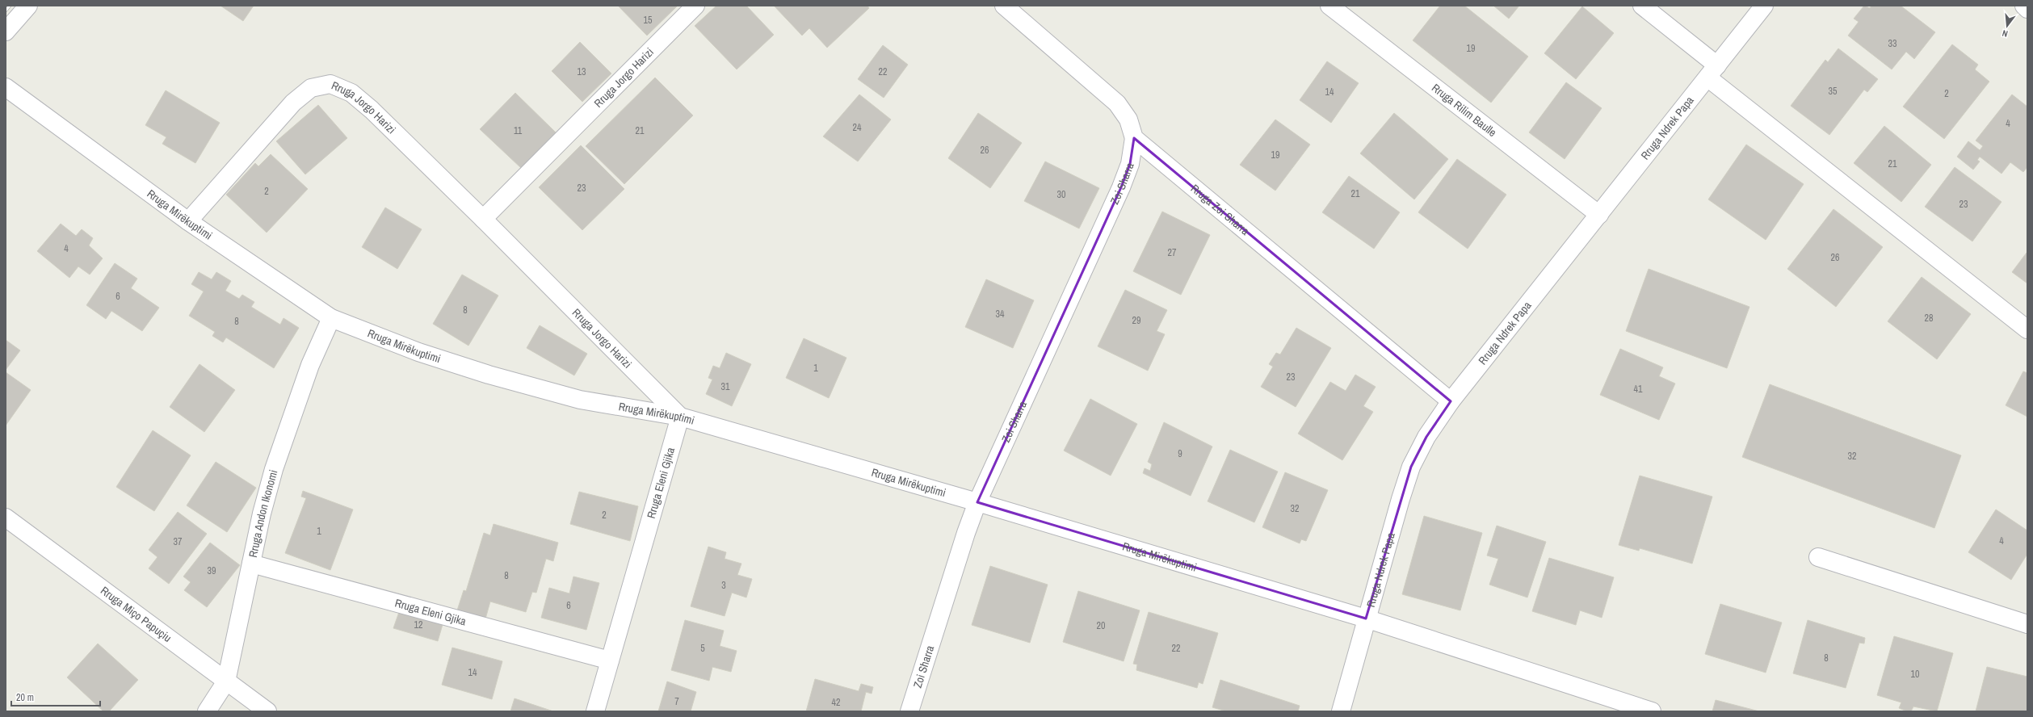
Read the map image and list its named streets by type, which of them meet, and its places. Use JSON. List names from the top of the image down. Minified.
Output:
{"streets":{"street":["Rruga Jorgo Harizi","Rruga Rilim Baulle","Rruga Ndrek Papa","Zoi Sharra","Rruga Zoi Sharra","Rruga Mirëkuptimi","Rruga Eleni Gjika","Rruga Andon Ikonomi","Rruga Miço Papuçiu"]},"crossings":[["Rruga Jorgo Harizi","Rruga Mirëkuptimi"],["Rruga Jorgo Harizi","Rruga Eleni Gjika"],["Rruga Rilim Baulle","Rruga Ndrek Papa"],["Rruga Ndrek Papa","Rruga Zoi Sharra"],["Rruga Ndrek Papa","Rruga Mirëkuptimi"],["Zoi Sharra","Rruga Zoi Sharra"],["Zoi Sharra","Rruga Mirëkuptimi"],["Rruga Mirëkuptimi","Rruga Eleni Gjika"],["Rruga Mirëkuptimi","Rruga Andon Ikonomi"],["Rruga Eleni Gjika","Rruga Andon Ikonomi"],["Rruga Andon Ikonomi","Rruga Miço Papuçiu"]],"house_numbers":["15","33","19","13","22","35","14","2","4","24","11","21","26","19","21","23","2","21","30","23","4","27","26","6","8","34","28","29","8","1","23","31","41","9","32","32","2","1","4","37","39","8","3","6","12","20","5","22","8","14","10","7","42"],"scale_bar":"20 m","north":"bottom"}
